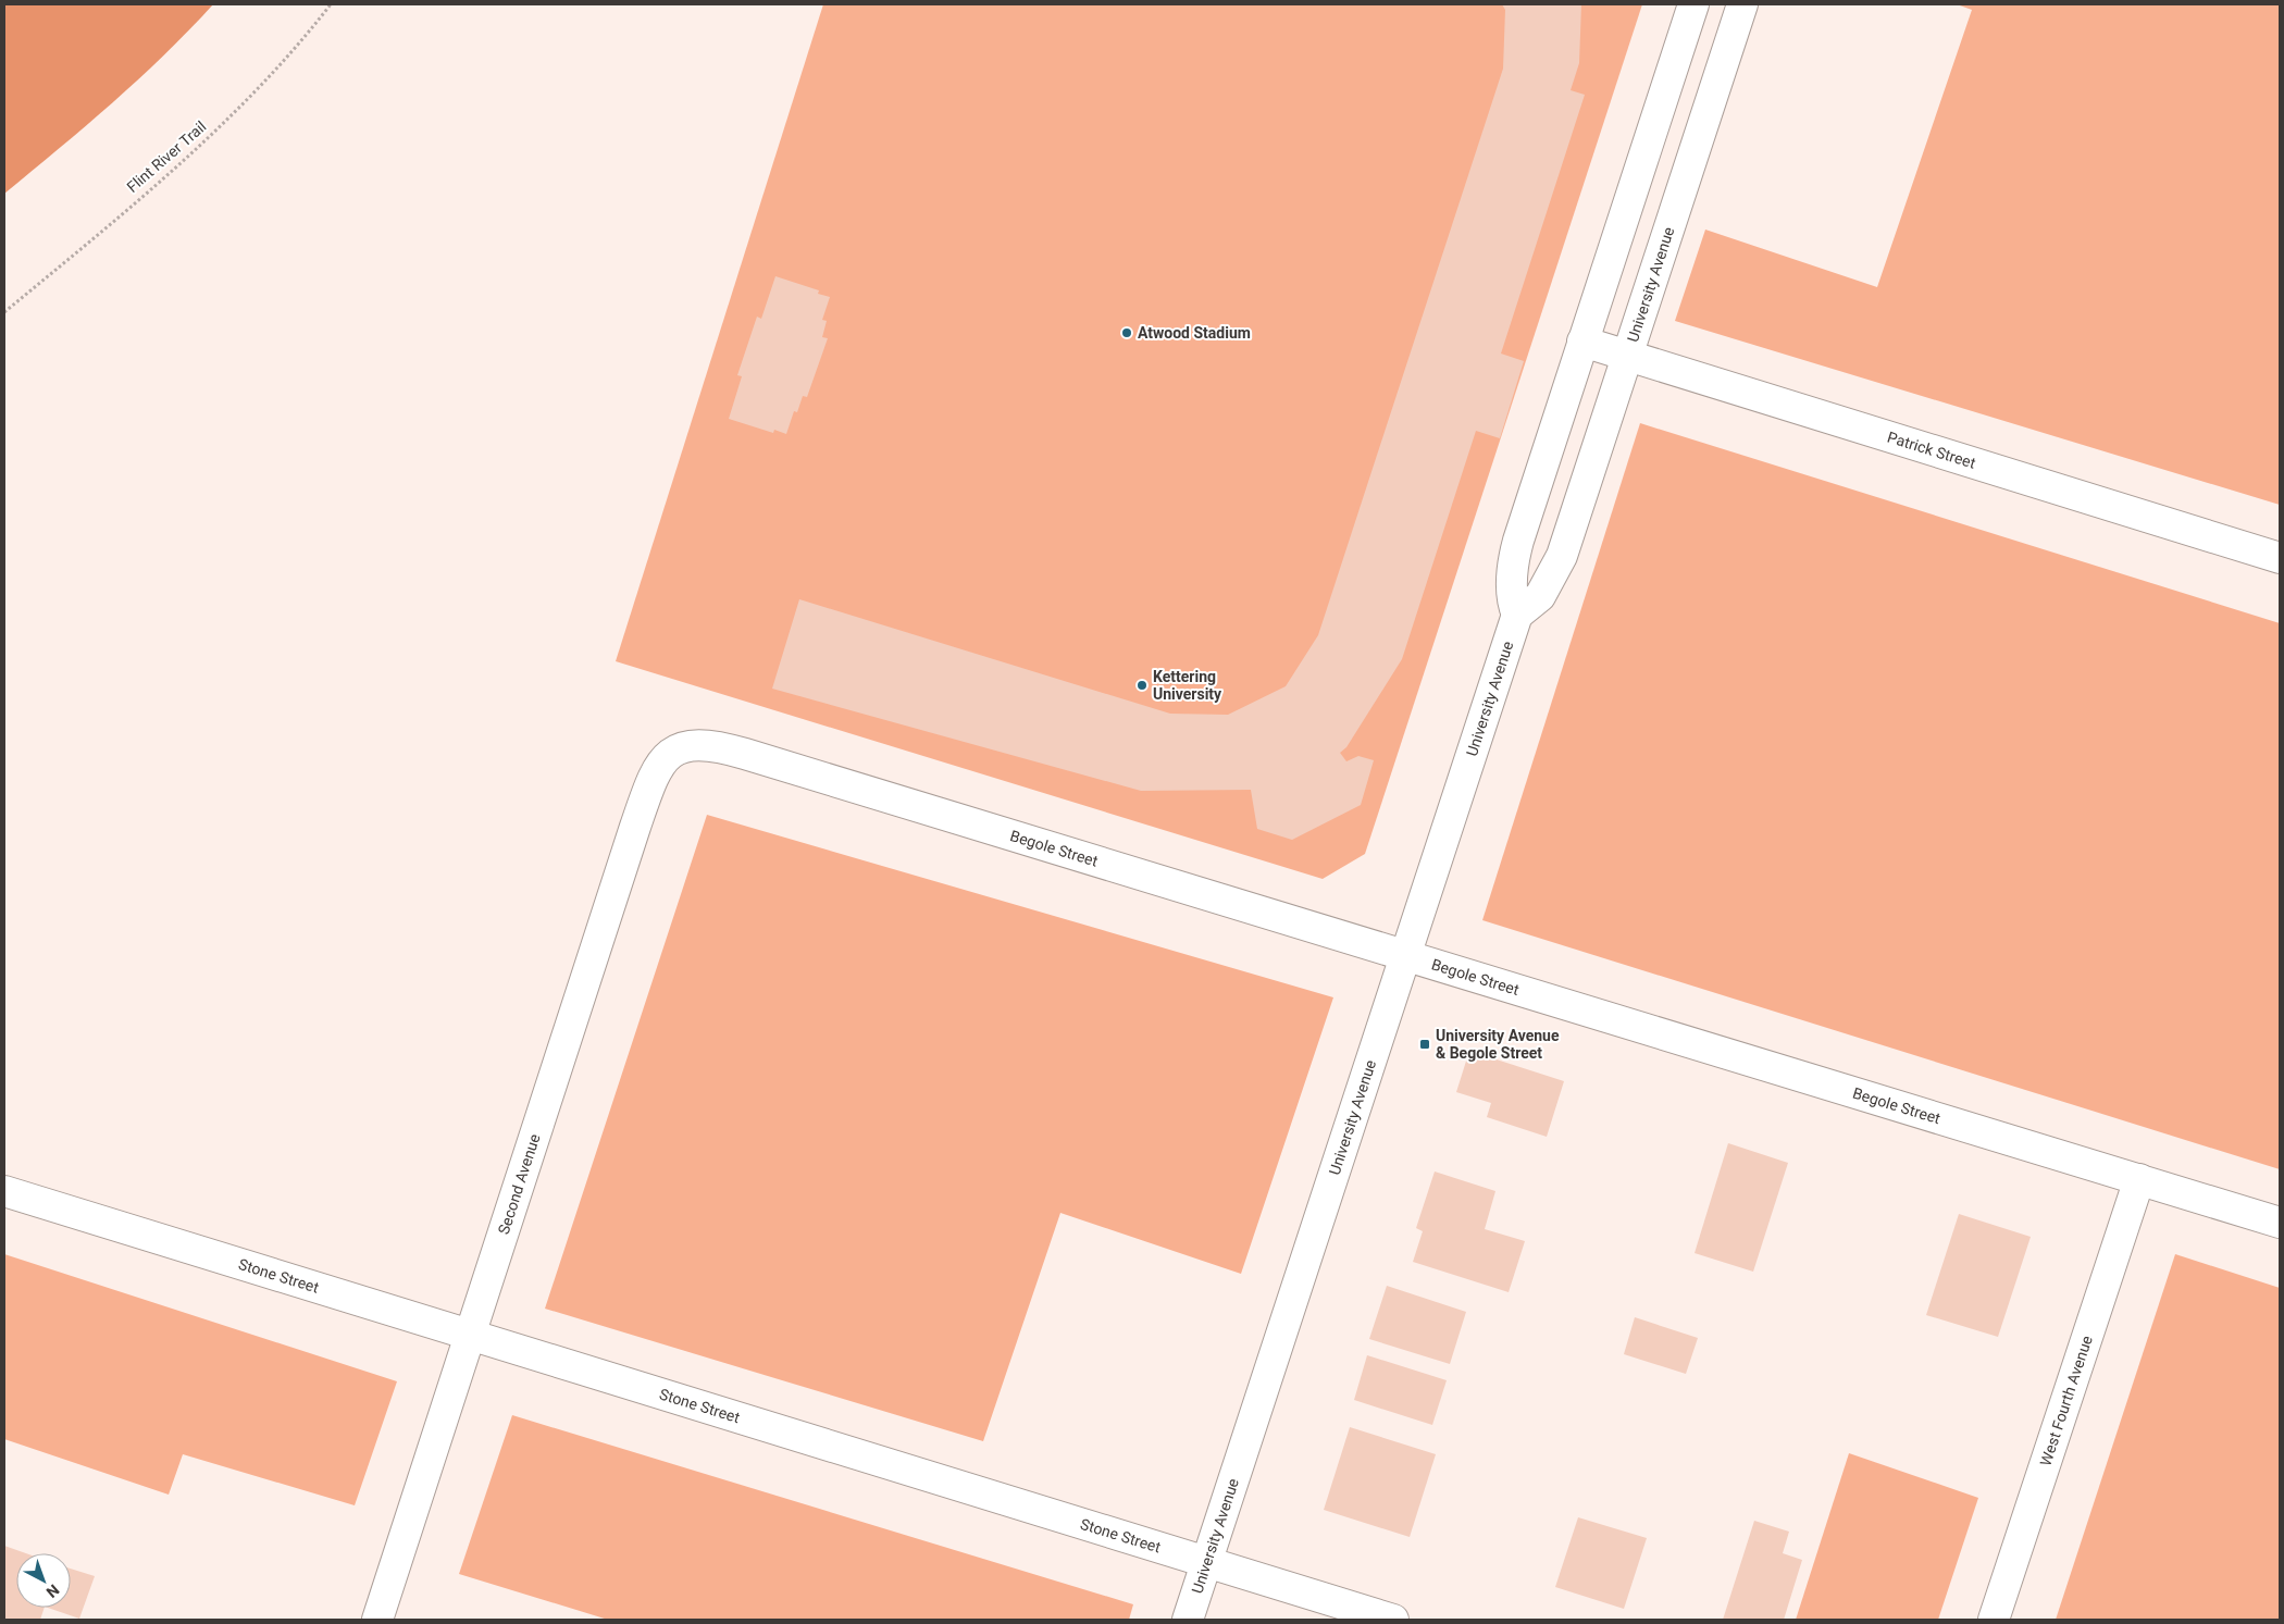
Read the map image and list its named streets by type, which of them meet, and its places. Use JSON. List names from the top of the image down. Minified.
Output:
{"streets":{"street":["University Avenue","Patrick Street","Begole Street","Second Avenue","Stone Street","West Fourth Avenue"],"path":["Flint River Trail"]},"crossings":[["University Avenue","Patrick Street"],["University Avenue","Begole Street"],["University Avenue","Stone Street"],["Begole Street","Second Avenue"],["Begole Street","West Fourth Avenue"],["Second Avenue","Stone Street"]],"places":{"other":["Atwood Stadium","Kettering University"],"transit":["University Avenue & Begole Street"]},"north":"bottom right"}
